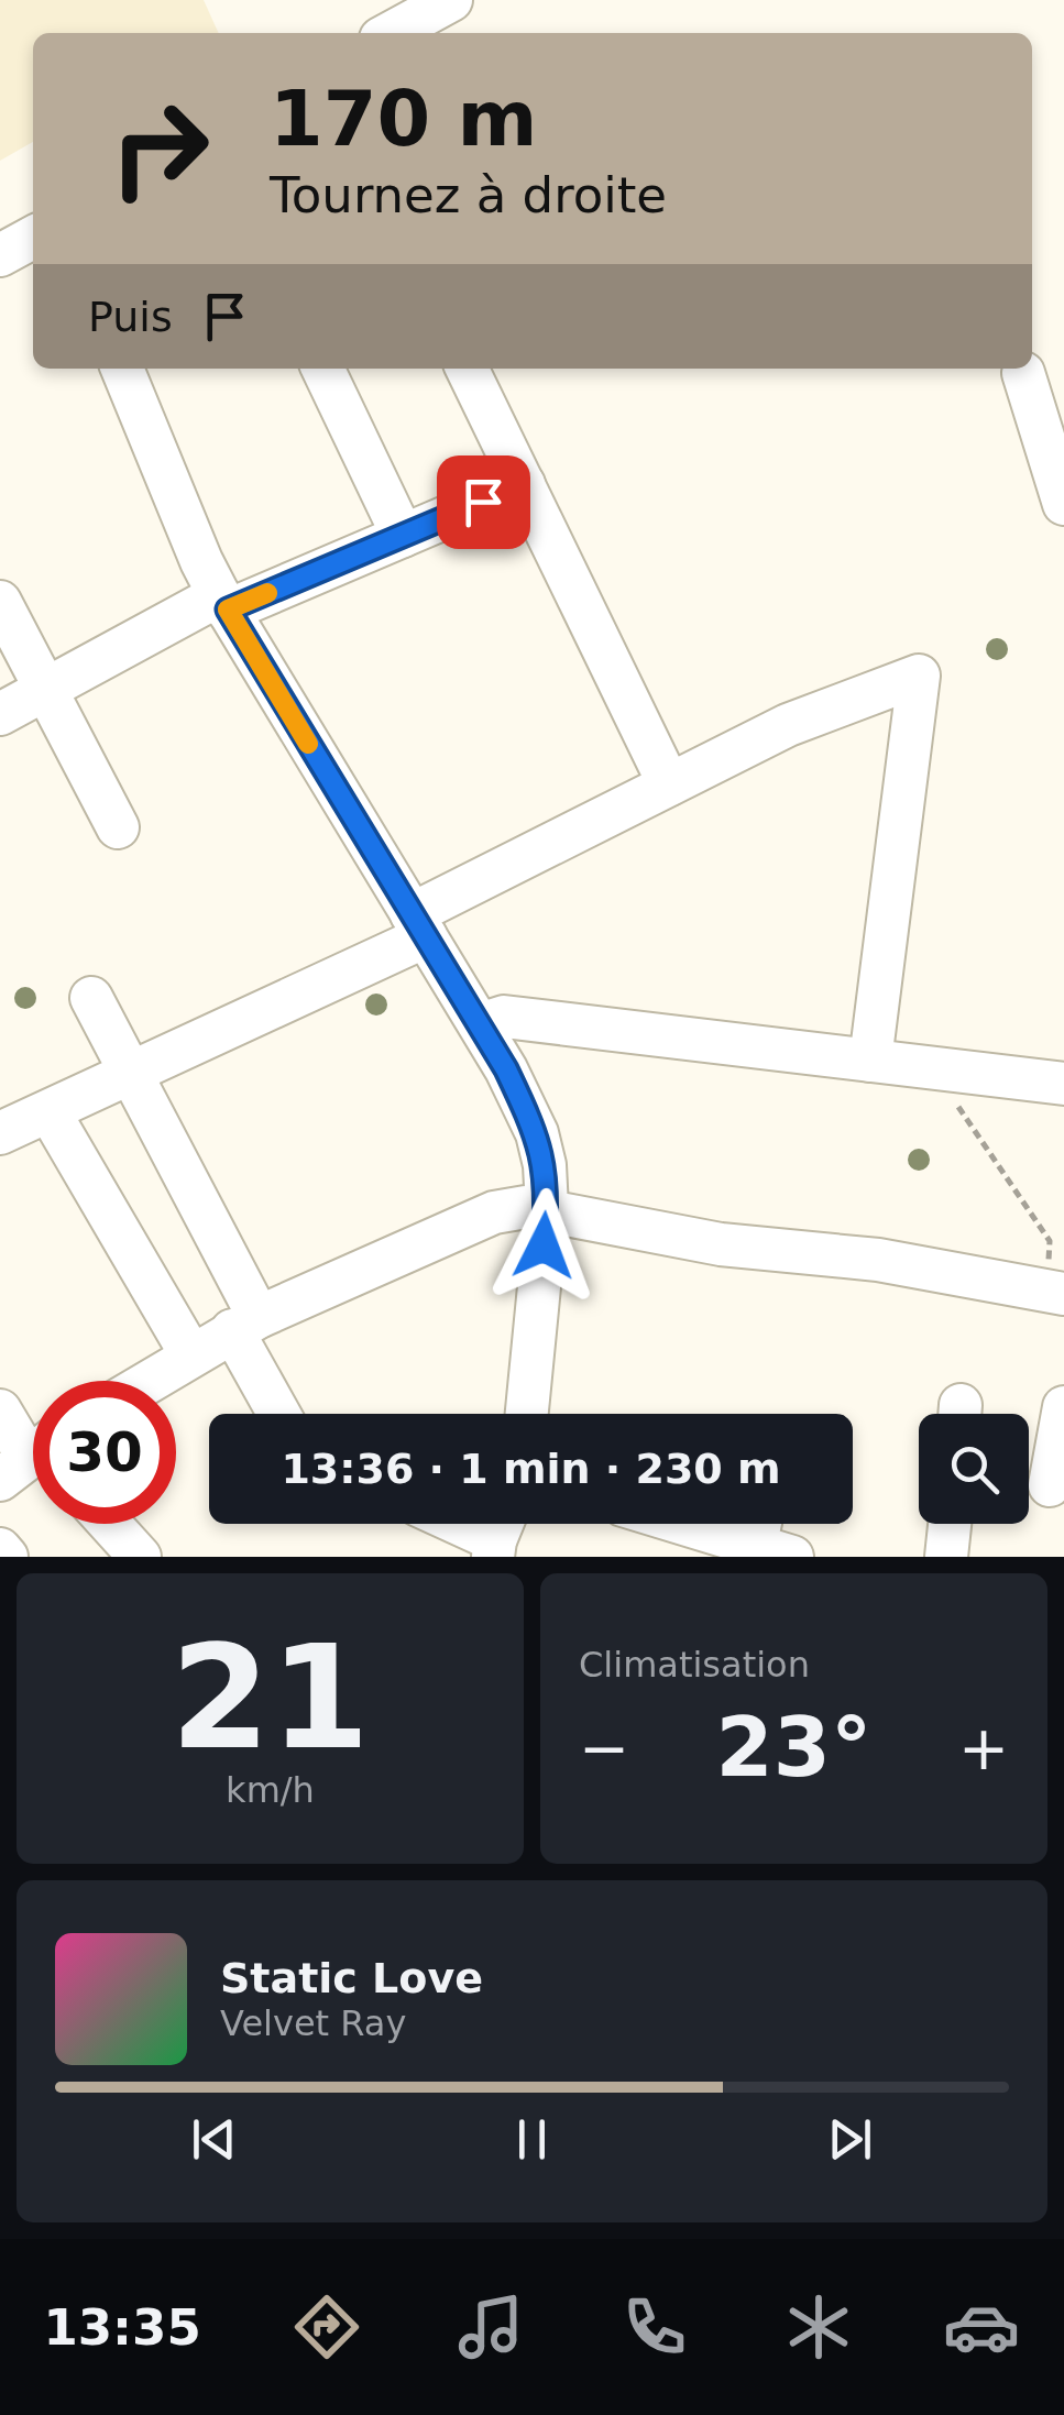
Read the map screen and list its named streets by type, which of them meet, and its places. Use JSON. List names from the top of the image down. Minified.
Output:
{"page":{"turn":["170 m","Tournez à droite"],"then":"Puis","limit":"30","trip":"13:36 · 1 min · 230 m","tile":[["21","km/h"],"Climatisation"],"heat":["−","23°","+"],"song":["Static Love","Velvet Ray"],"tabs":"13:35"}}
